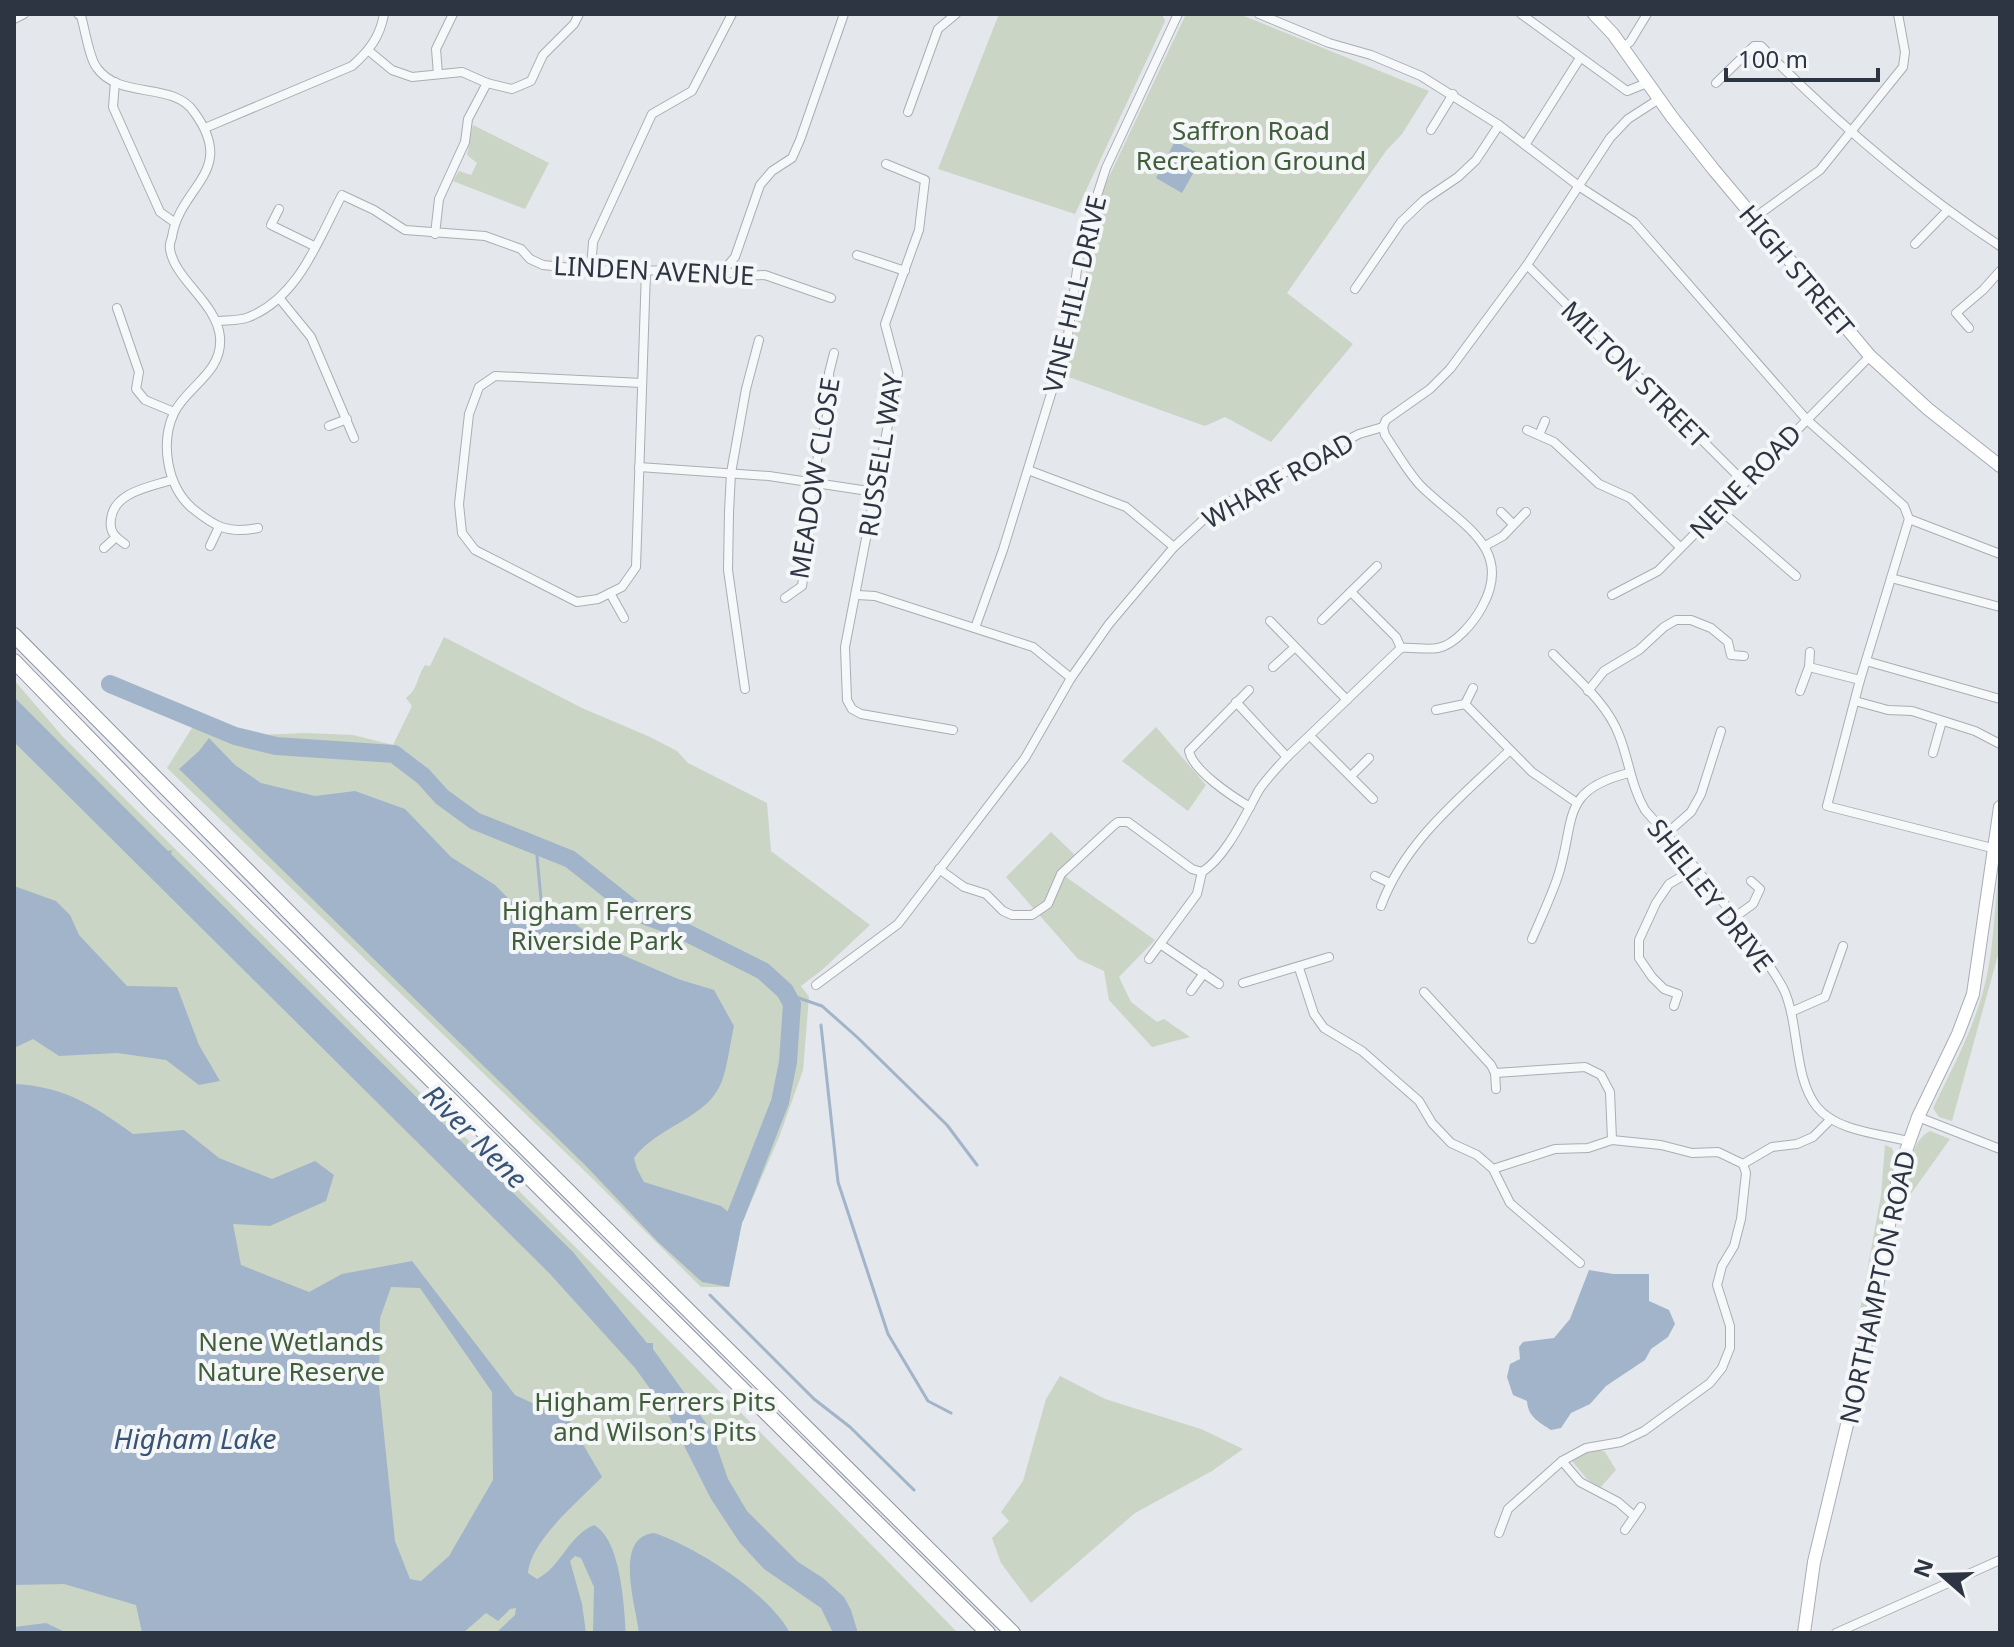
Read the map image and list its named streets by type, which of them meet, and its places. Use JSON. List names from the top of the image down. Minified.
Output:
{"streets":{"main road":["HIGH STREET","NORTHAMPTON ROAD"],"street":["LINDEN AVENUE","VINE HILL DRIVE","MILTON STREET","RUSSELL WAY","MEADOW CLOSE","WHARF ROAD","NENE ROAD","SHELLEY DRIVE"]},"crossings":[["HIGH STREET","WHARF ROAD"],["HIGH STREET","NENE ROAD"],["MILTON STREET","WHARF ROAD"],["MILTON STREET","NENE ROAD"]],"water":["River Nene","Higham Lake"],"parks":["Saffron Road Recreation Ground","Higham Ferrers Riverside Park","Nene Wetlands Nature Reserve","Higham Ferrers Pits and Wilson's Pits"],"scale_bar":"100 m","north":"left"}
